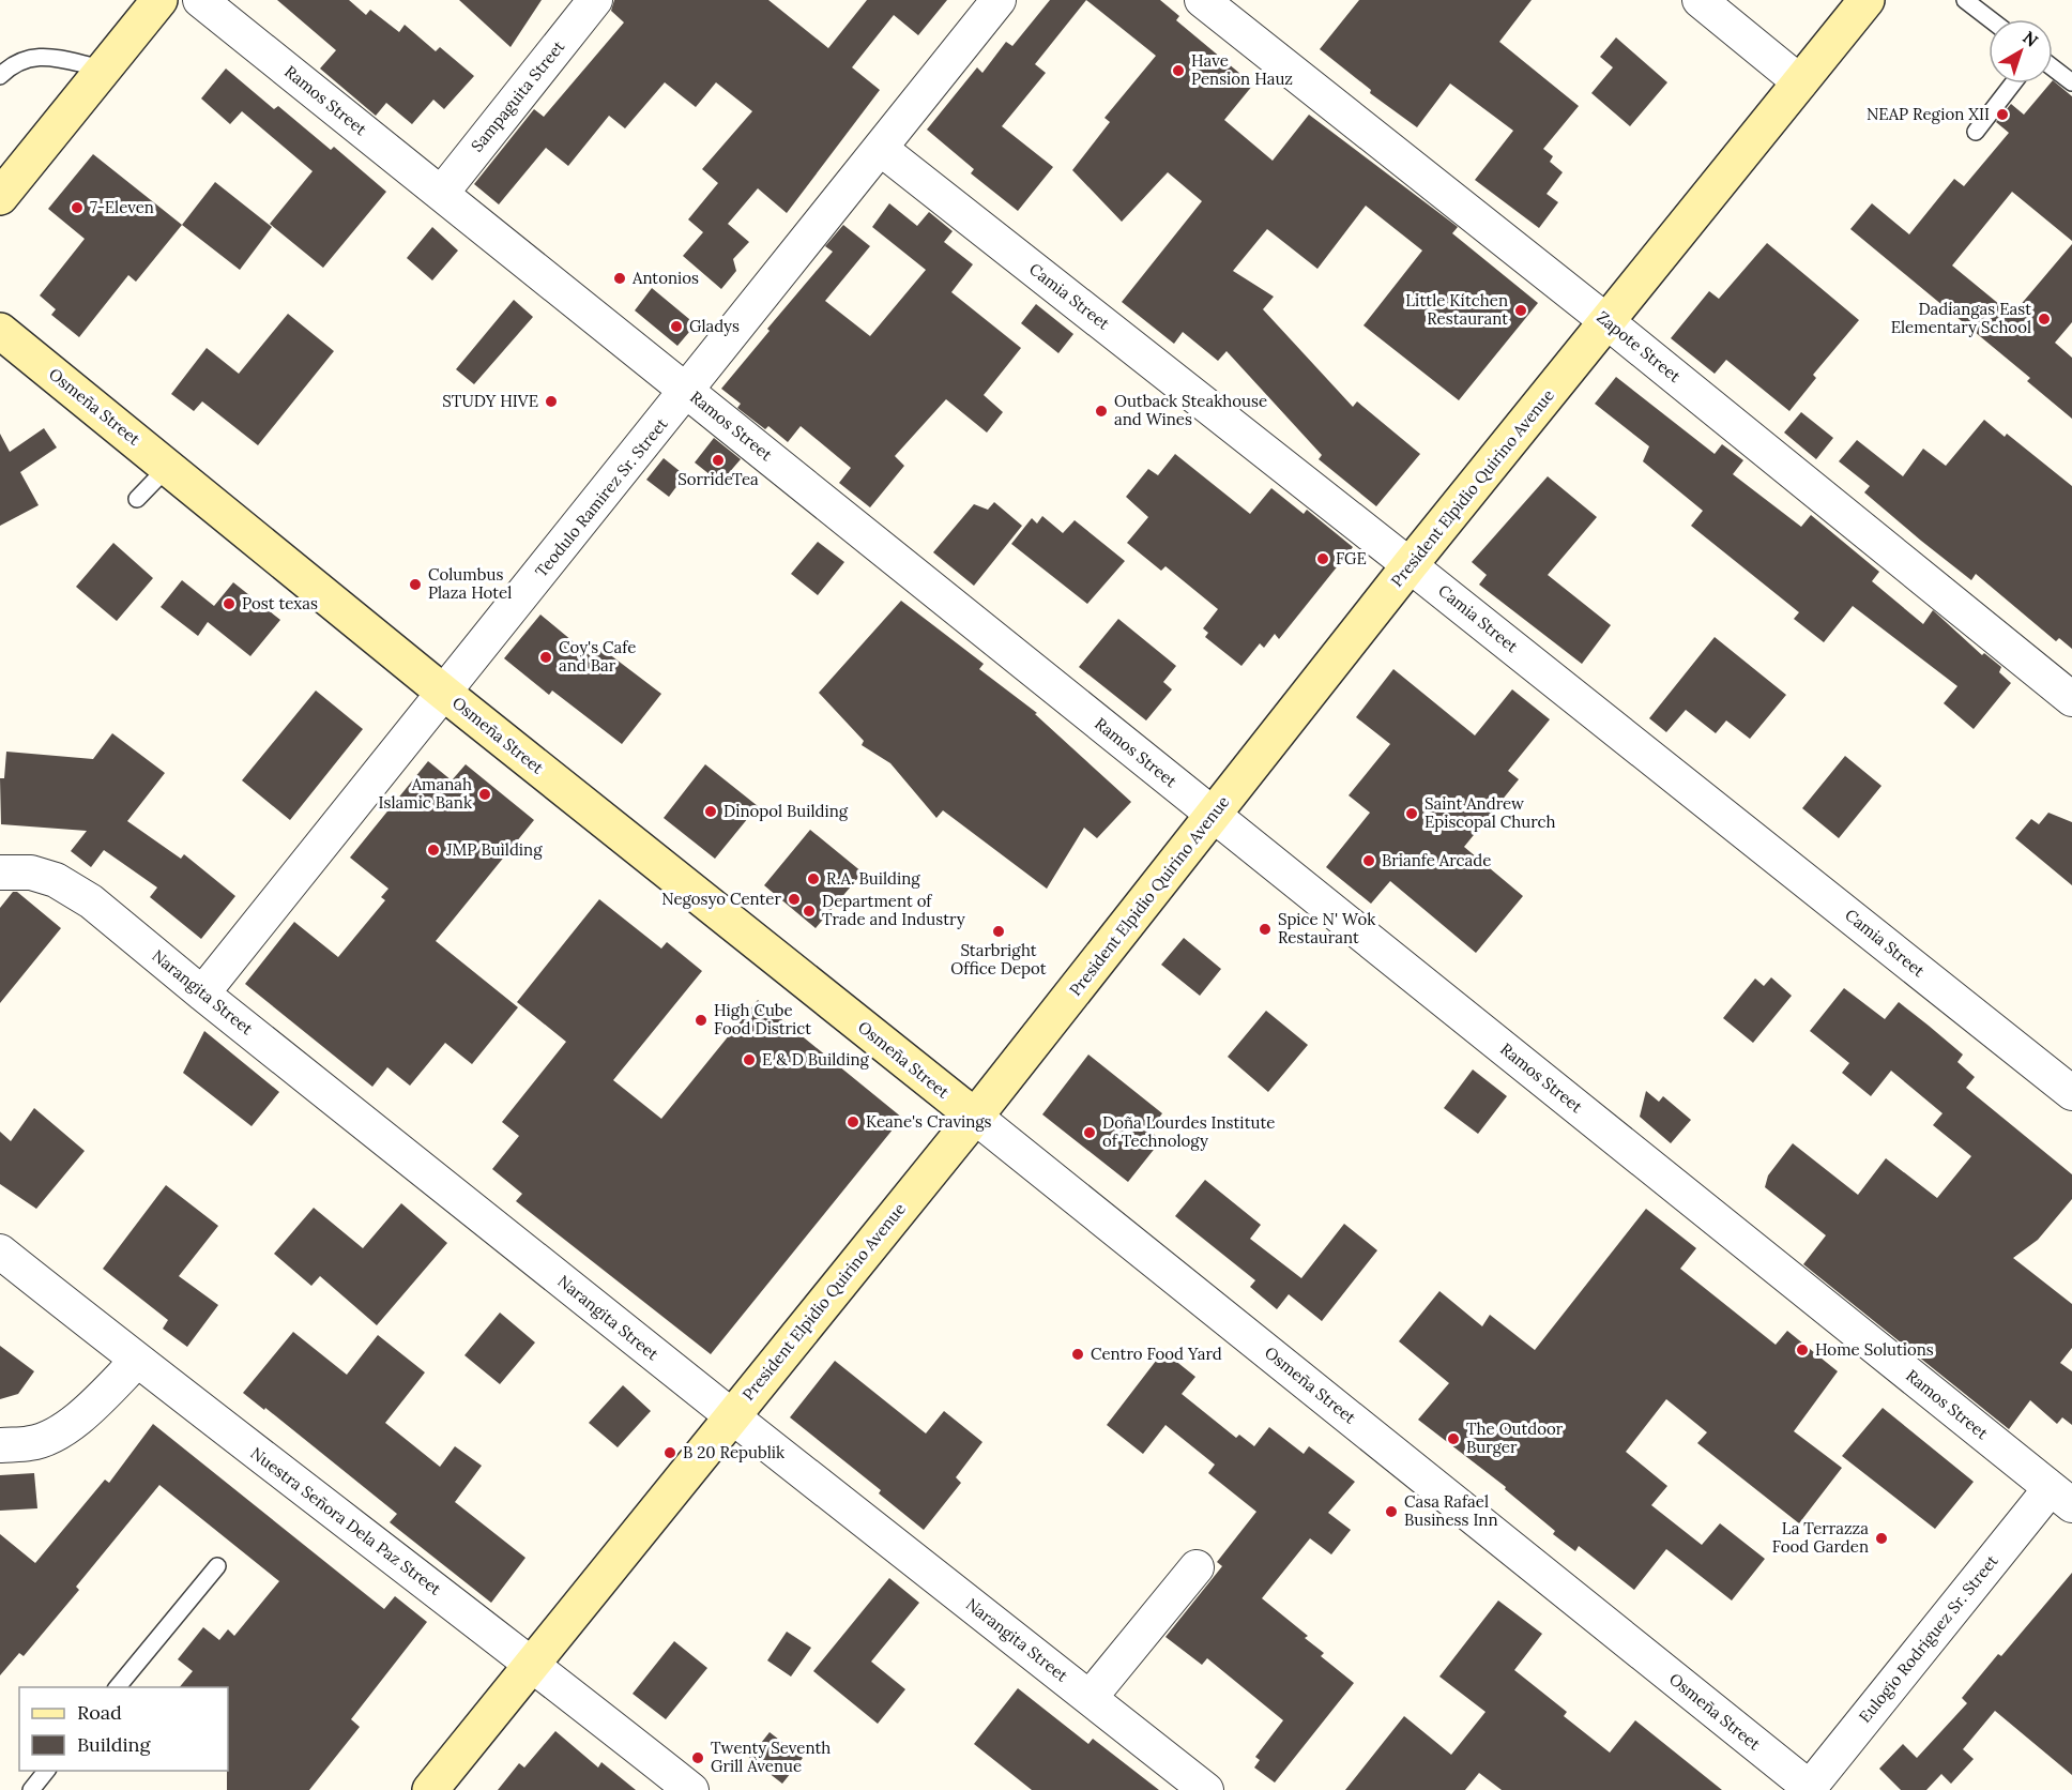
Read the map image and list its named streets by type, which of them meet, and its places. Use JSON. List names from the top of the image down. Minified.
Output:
{"streets":{"street":["Sampaguita Street","Ramos Street","Camia Street","Zapote Street","Osmeña Street","President Elpidio Quirino Avenue","Teodulo Ramirez Sr. Street","Narangita Street","Nuestra Señora Dela Paz Street","Eulogio Rodriguez Sr. Street"]},"crossings":[["Sampaguita Street","Ramos Street"],["Ramos Street","President Elpidio Quirino Avenue"],["Ramos Street","Teodulo Ramirez Sr. Street"],["Ramos Street","Eulogio Rodriguez Sr. Street"],["Camia Street","President Elpidio Quirino Avenue"],["Camia Street","Teodulo Ramirez Sr. Street"],["Zapote Street","President Elpidio Quirino Avenue"],["Osmeña Street","President Elpidio Quirino Avenue"],["Osmeña Street","Teodulo Ramirez Sr. Street"],["Osmeña Street","Eulogio Rodriguez Sr. Street"],["President Elpidio Quirino Avenue","Narangita Street"],["President Elpidio Quirino Avenue","Nuestra Señora Dela Paz Street"],["Teodulo Ramirez Sr. Street","Narangita Street"]],"places":["Have Pension Hauz","NEAP Region XII","7-Eleven","Antonios","Little Kitchen Restaurant","Dadiangas East Elementary School","Gladys","STUDY HIVE","Outback Steakhouse and Wines","SorrideTea","FGE","Columbus Plaza Hotel","Post texas","Coy's Cafe and Bar","Amanah Islamic Bank","Dinopol Building","Saint Andrew Episcopal Church","JMP Building","Brianfe Arcade","R.A. Building","Negosyo Center","Department of Trade and Industry","Spice N' Wok Restaurant","Starbright Office Depot","High Cube Food District","E & D Building","Keane's Cravings","Doña Lourdes Institute of Technology","Home Solutions","Centro Food Yard","The Outdoor Burger","B 20 Republik","Casa Rafael Business Inn","La Terrazza Food Garden","Twenty Seventh Grill Avenue"],"legend":["Road","Building"],"north":"top right"}
